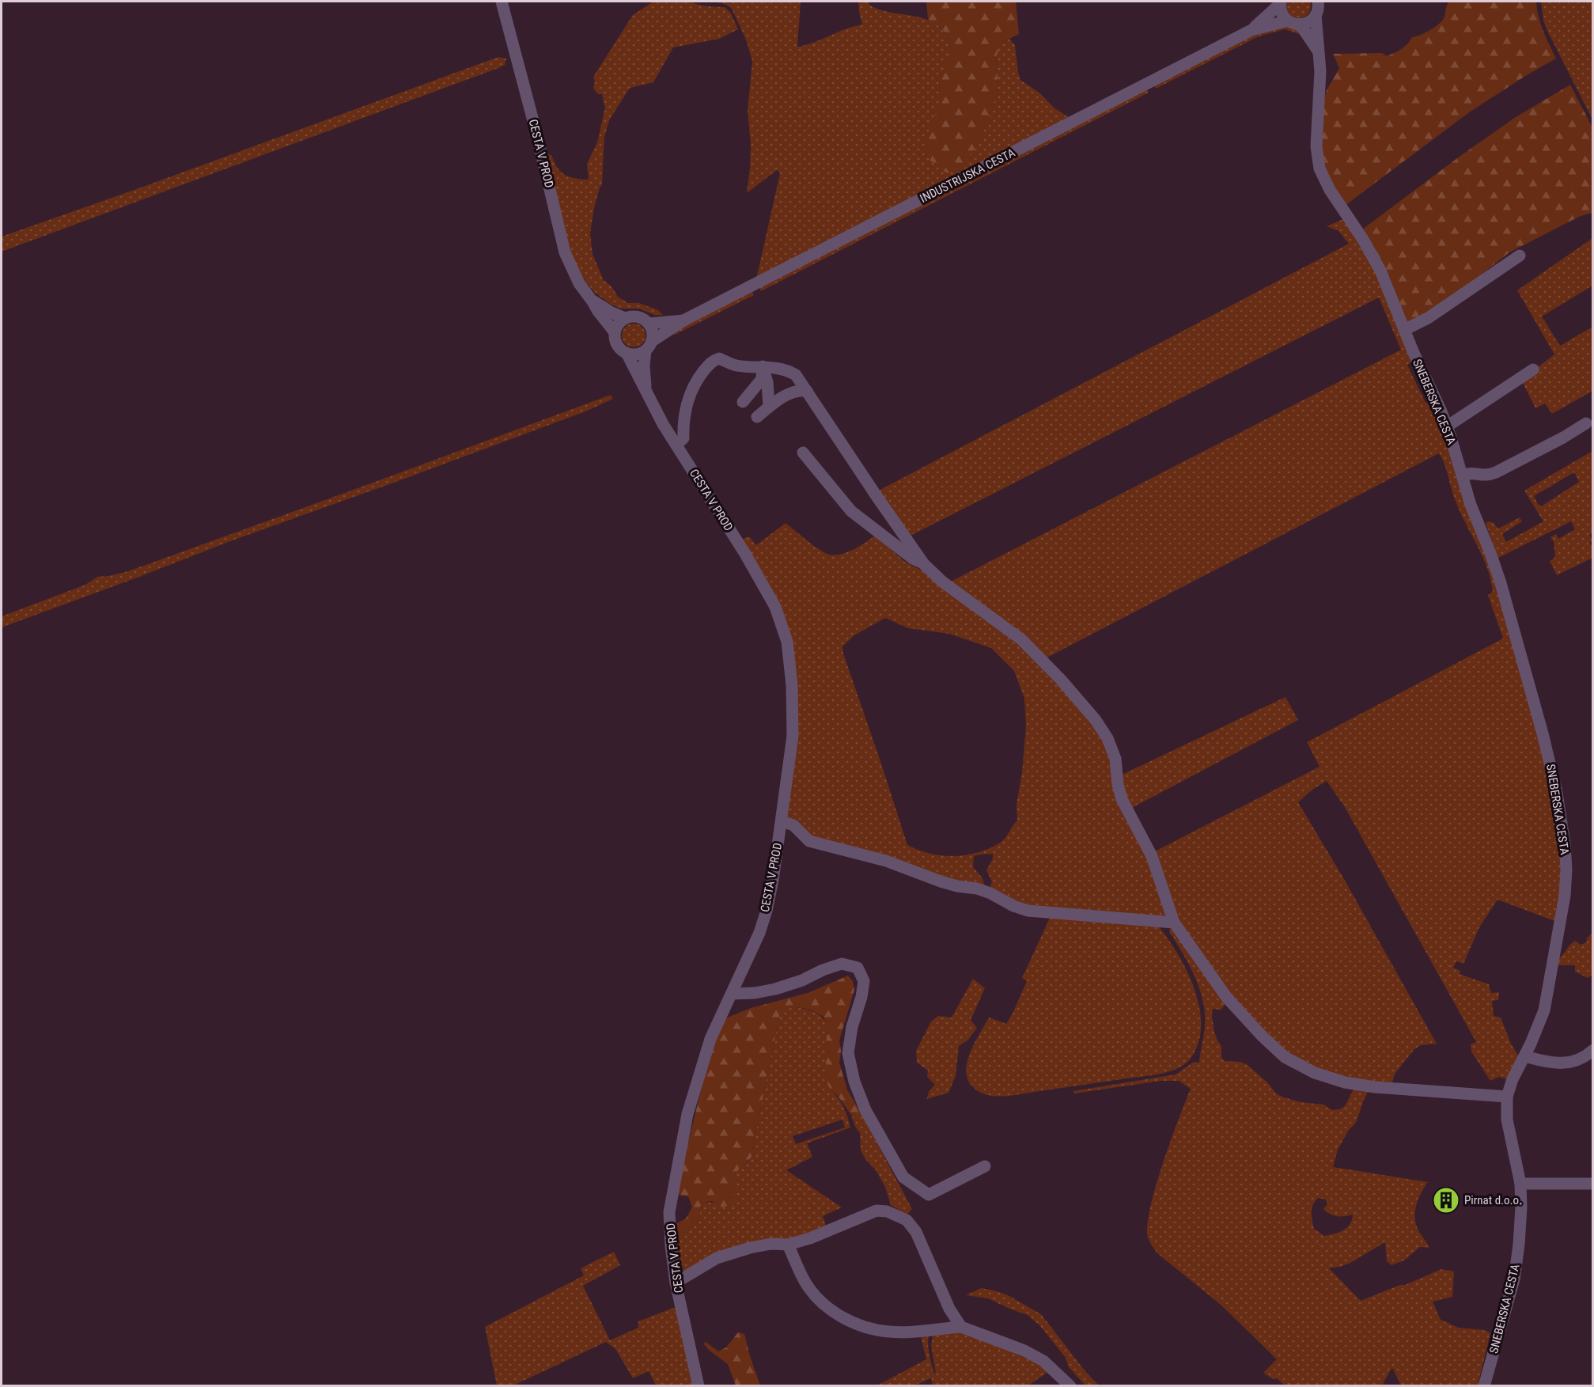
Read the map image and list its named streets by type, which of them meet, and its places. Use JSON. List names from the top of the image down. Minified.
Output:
{"streets":{"street":["CESTA V PROD","INDUSTRIJSKA CESTA","SNEBERSKA CESTA"]},"crossings":[["CESTA V PROD","INDUSTRIJSKA CESTA"],["INDUSTRIJSKA CESTA","SNEBERSKA CESTA"]],"places":{"building":["Pirnat d.o.o."]}}
